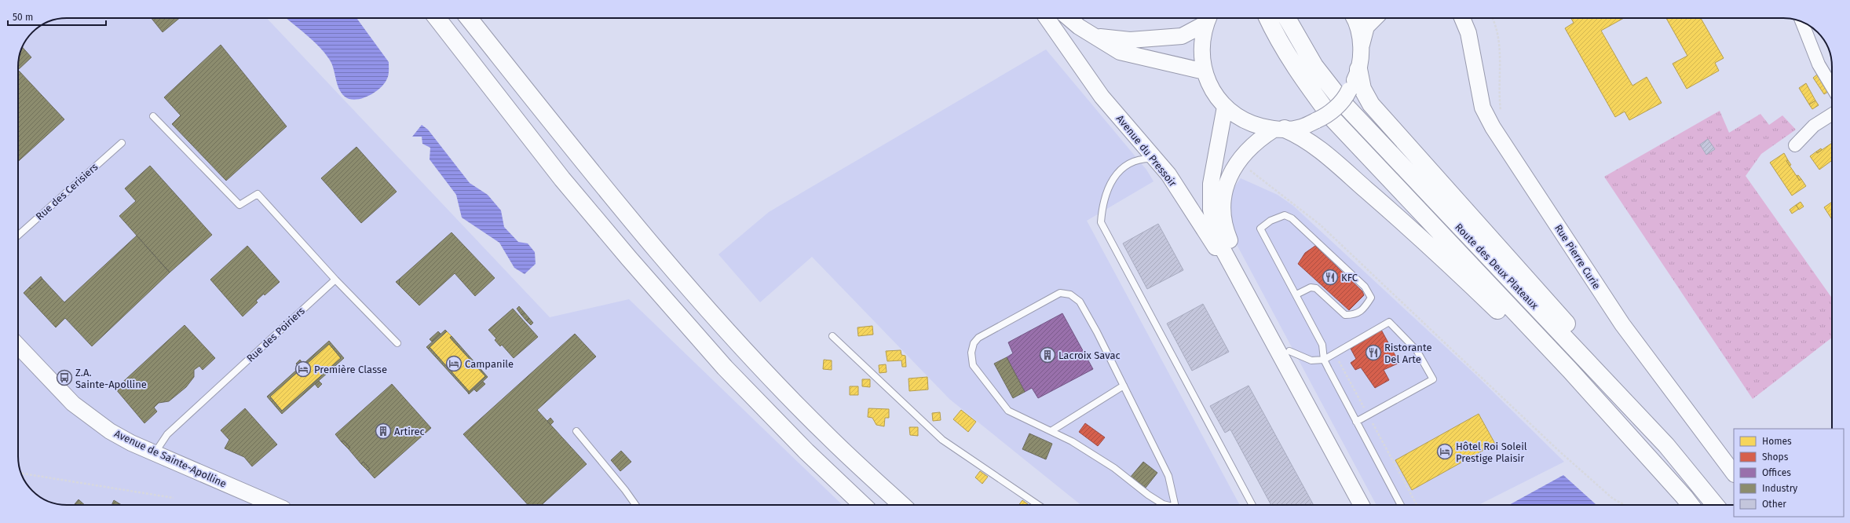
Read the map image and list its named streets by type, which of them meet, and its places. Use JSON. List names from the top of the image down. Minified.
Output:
{"streets":{"main road":["Route des Deux Plateaux"],"street":["Avenue du Pressoir","Rue Pierre Curie","Avenue de Sainte-Apolline"],"lane":["Rue des Cerisiers","Rue des Poiriers"]},"crossings":[["Rue des Poiriers","Avenue de Sainte-Apolline"]],"places":{"restaurant":["KFC","Ristorante Del Arte"],"building":["Lacroix Savac","Artirec"],"hotel":["Campanile","Première Classe","Hôtel Roi Soleil Prestige Plaisir"],"bus stop":["Z.A. Sainte-Apolline"]},"legend":["Homes","Shops","Offices","Industry","Other"],"scale_bar":"50 m"}
